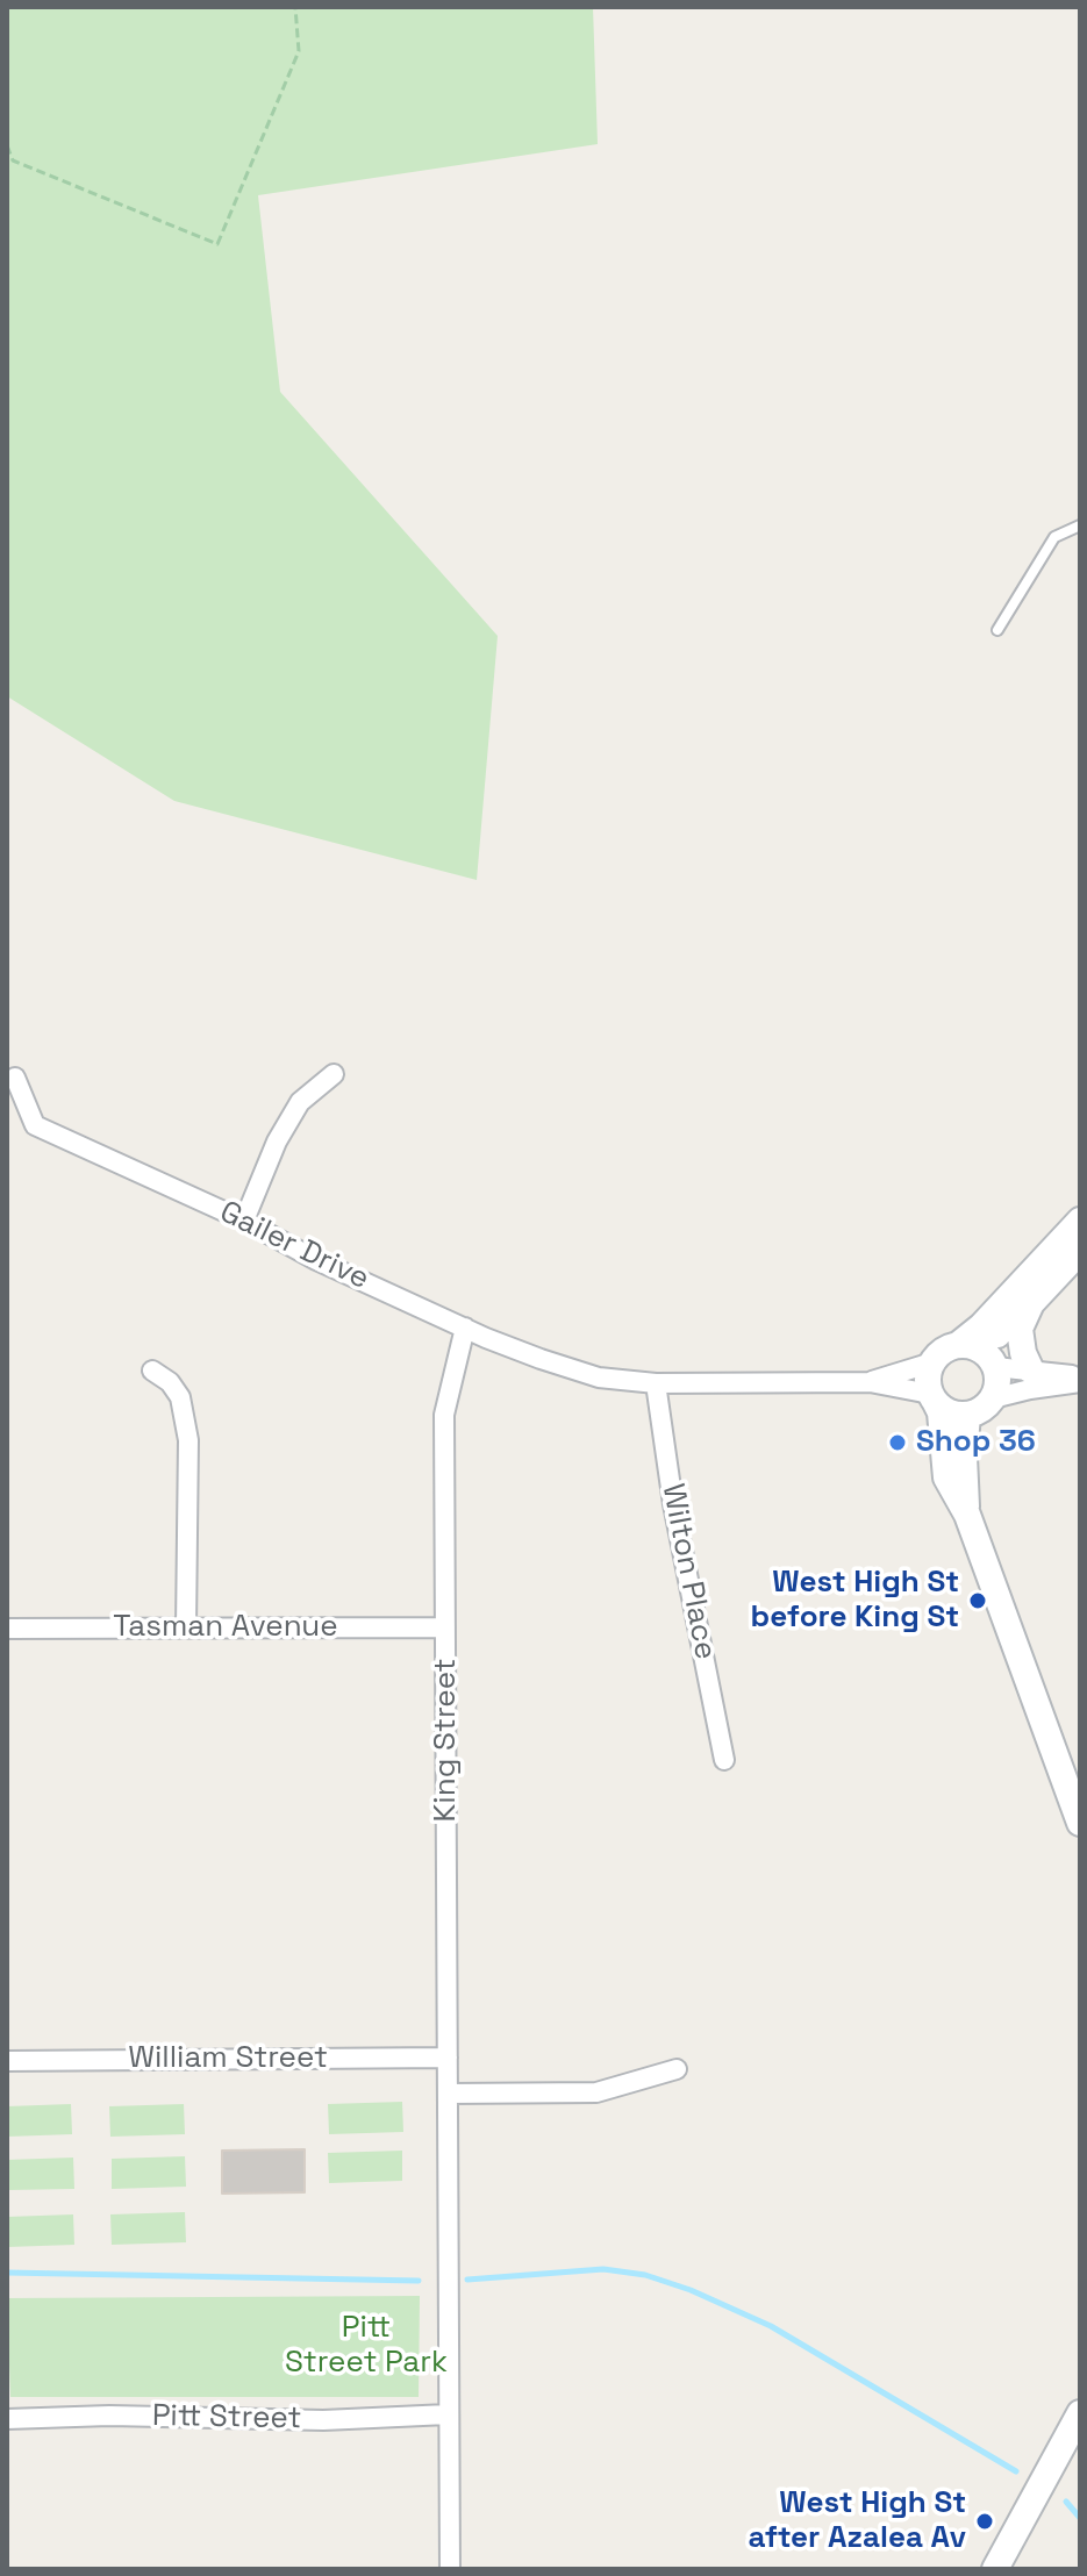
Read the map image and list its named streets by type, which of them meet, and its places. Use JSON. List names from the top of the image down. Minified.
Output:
{"streets":{"street":["Gailer Drive","Wilton Place","Tasman Avenue","King Street","William Street","Pitt Street"]},"crossings":[["Gailer Drive","King Street"],["Tasman Avenue","King Street"],["King Street","William Street"],["King Street","Pitt Street"]],"parks":["Pitt Street Park"],"places":["Shop 36","West High St before King St","West High St after Azalea Av"]}
